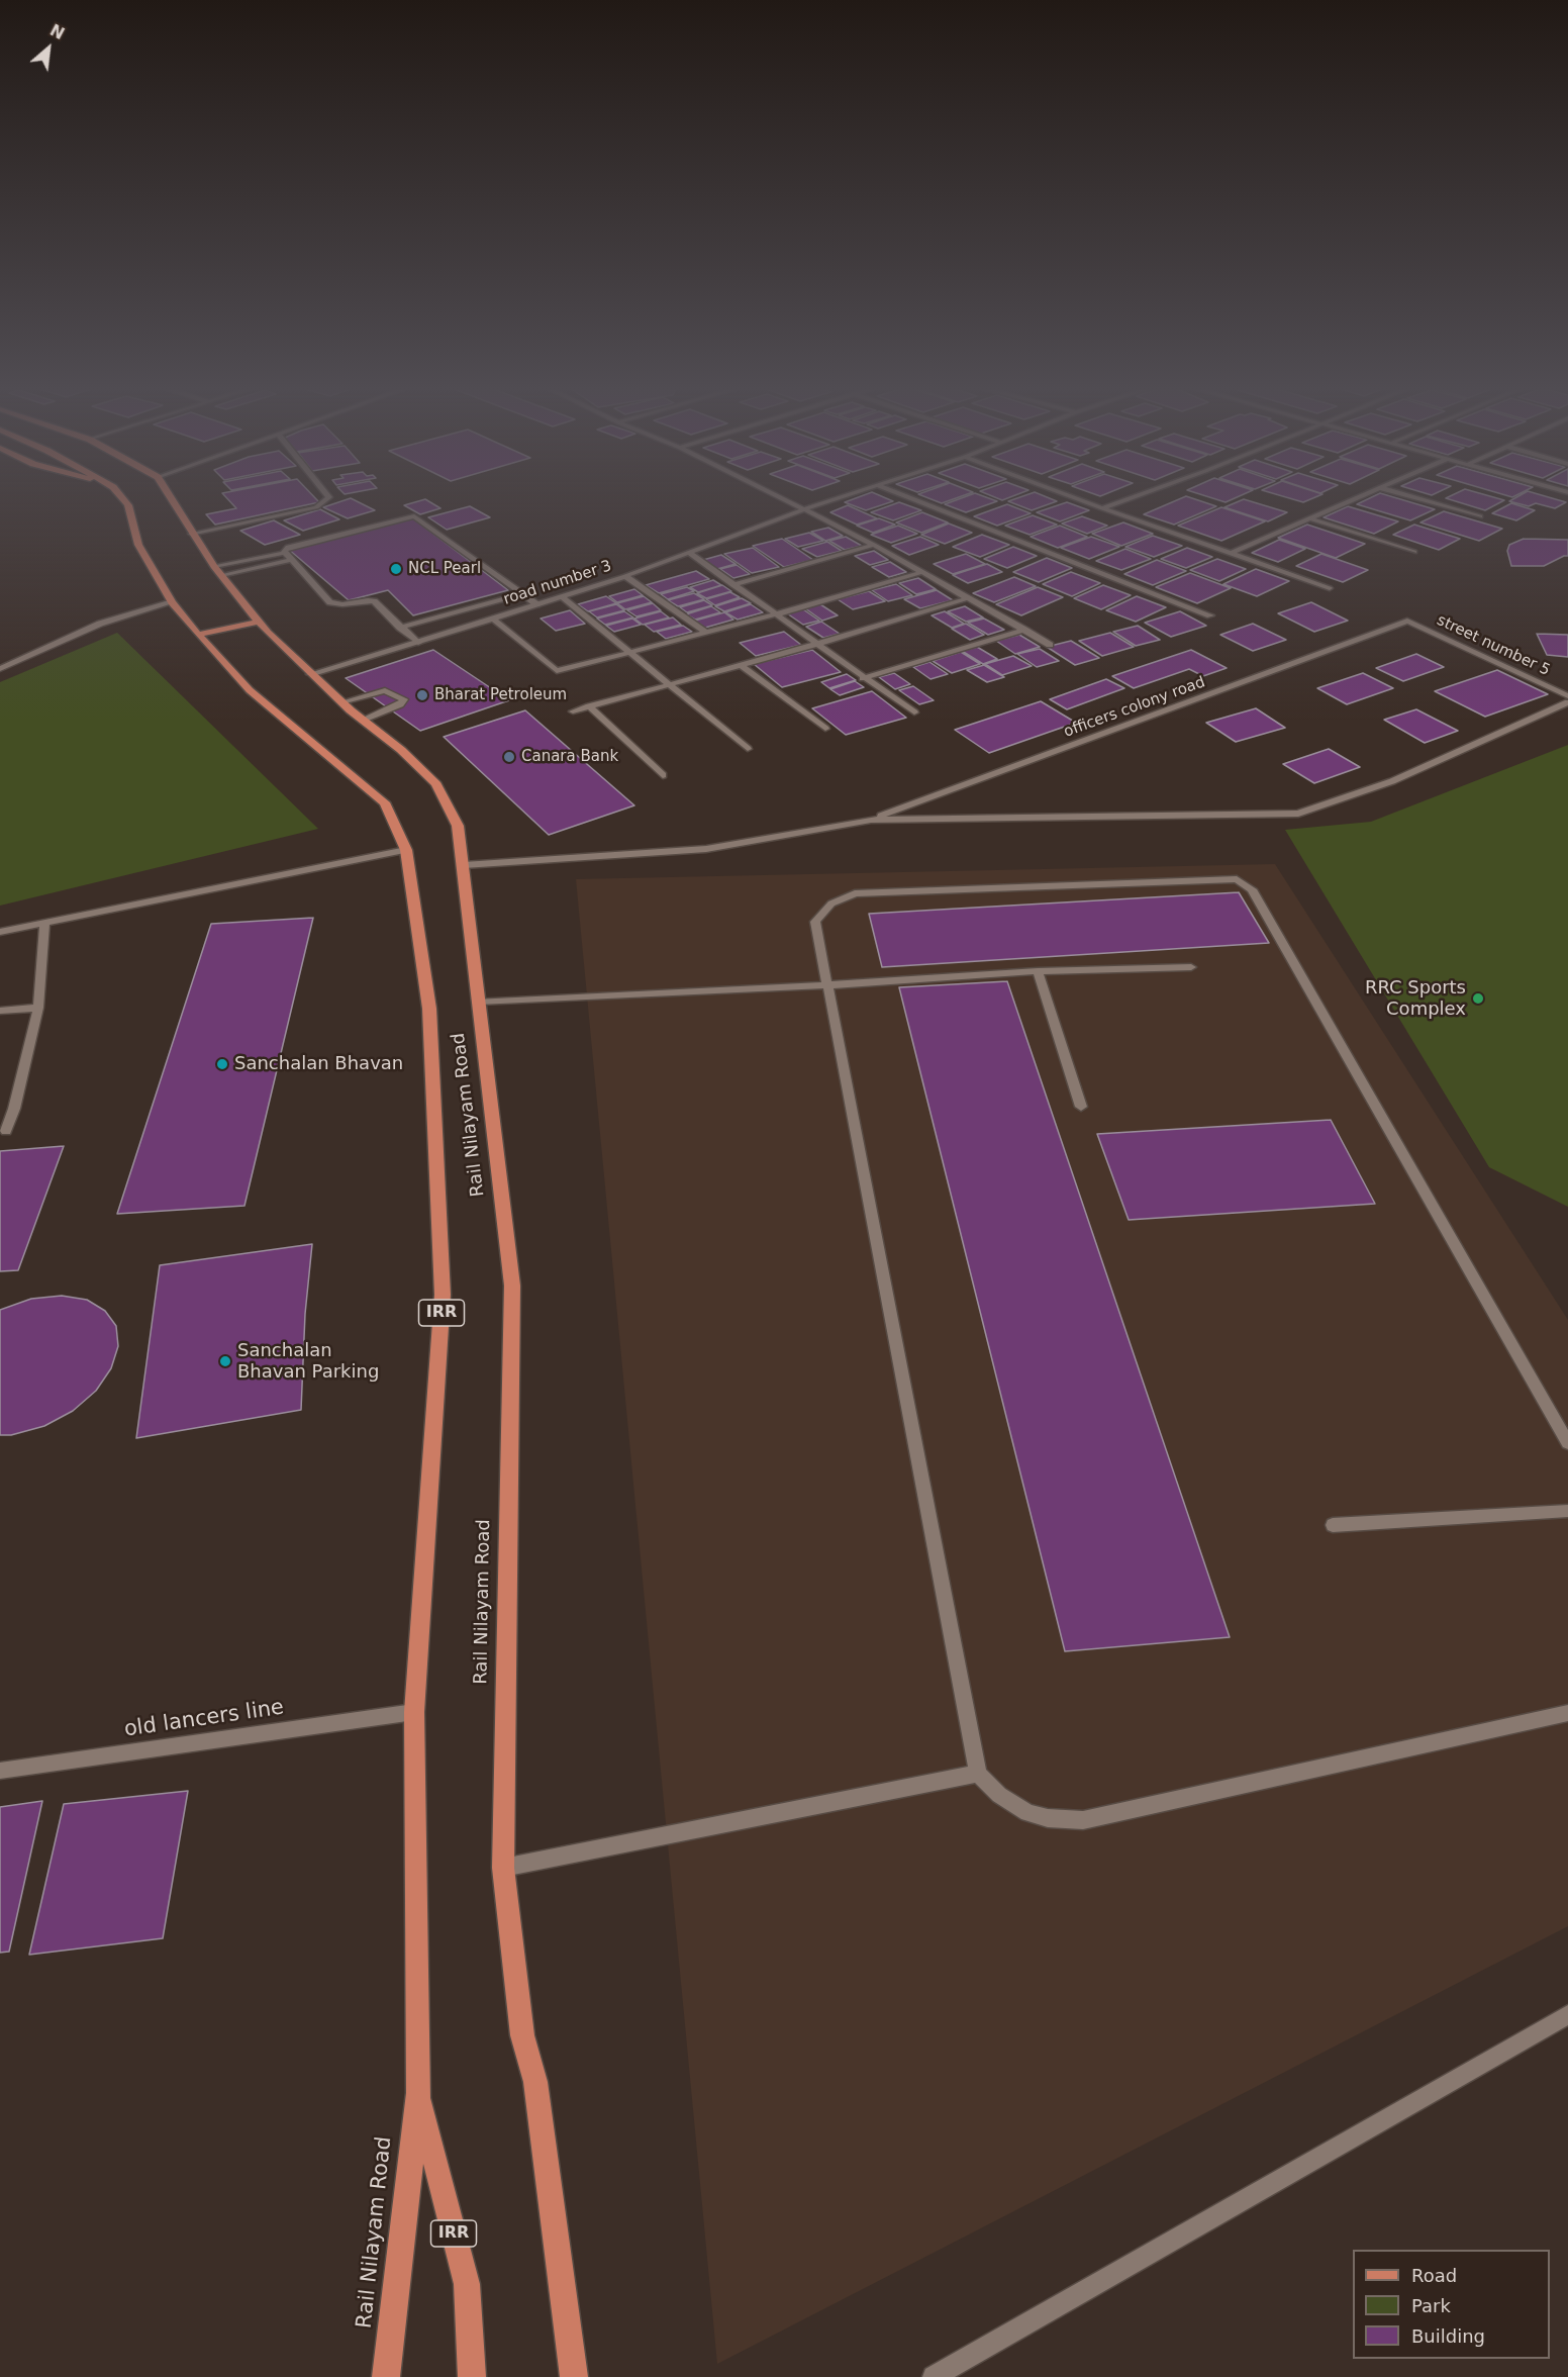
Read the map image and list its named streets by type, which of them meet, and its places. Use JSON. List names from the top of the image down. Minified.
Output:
{"streets":{"main road":["Rail Nilayam Road","IRR"],"street":["road number 3","street number 5","officers colony road","old lancers line"]},"crossings":[["road number 3","Rail Nilayam Road"],["street number 5","officers colony road"],["Rail Nilayam Road","old lancers line"]],"places":["NCL Pearl","Bharat Petroleum","Canara Bank","RRC Sports Complex","Sanchalan Bhavan","Sanchalan Bhavan Parking"],"legend":["Road","Park","Building"],"north":"top right"}
